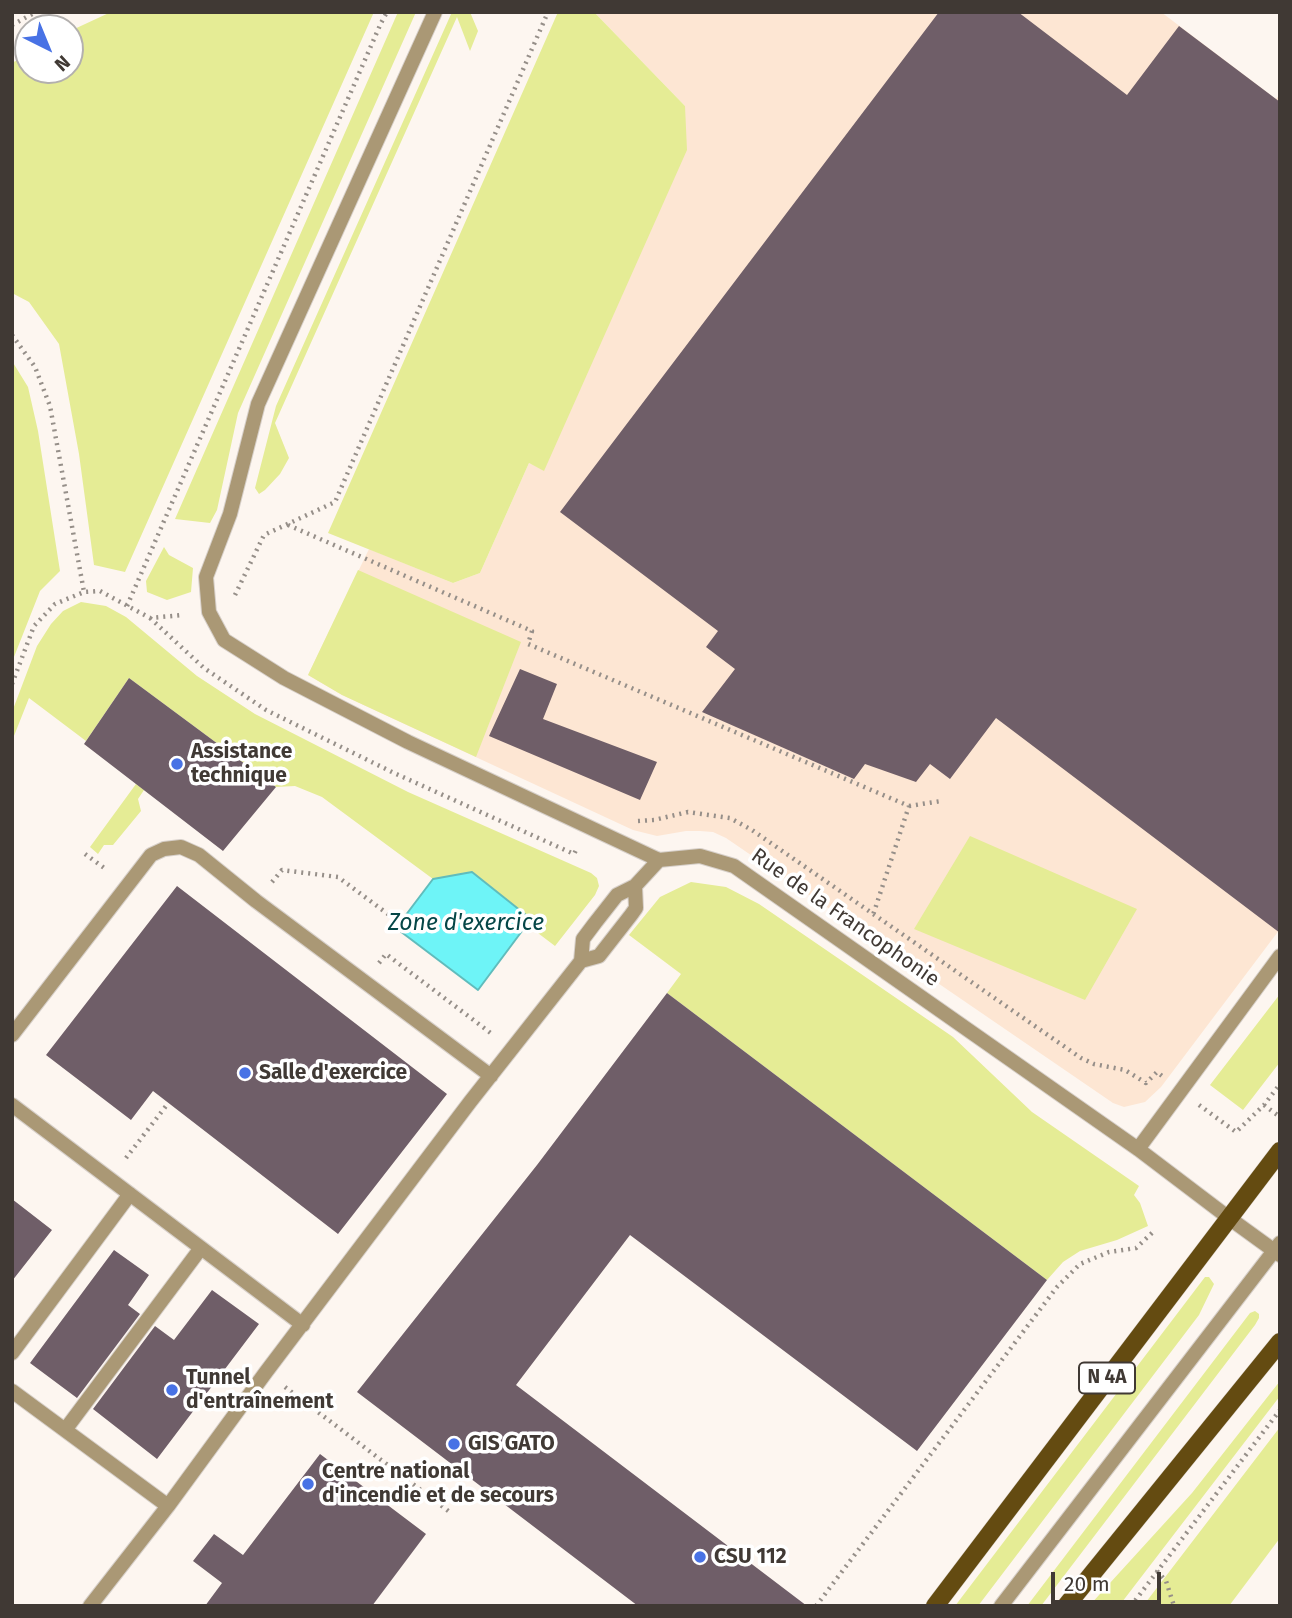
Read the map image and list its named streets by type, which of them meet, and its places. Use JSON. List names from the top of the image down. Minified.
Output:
{"streets":{"main road":["N 4A"],"street":["Rue de la Francophonie"]},"crossings":[["Rue de la Francophonie","N 4A"]],"water":["Zone d'exercice"],"places":["Assistance technique","Salle d'exercice","Tunnel d'entraînement","GIS GATO","Centre national d'incendie et de secours","CSU 112"],"scale_bar":"20 m","north":"bottom right"}
